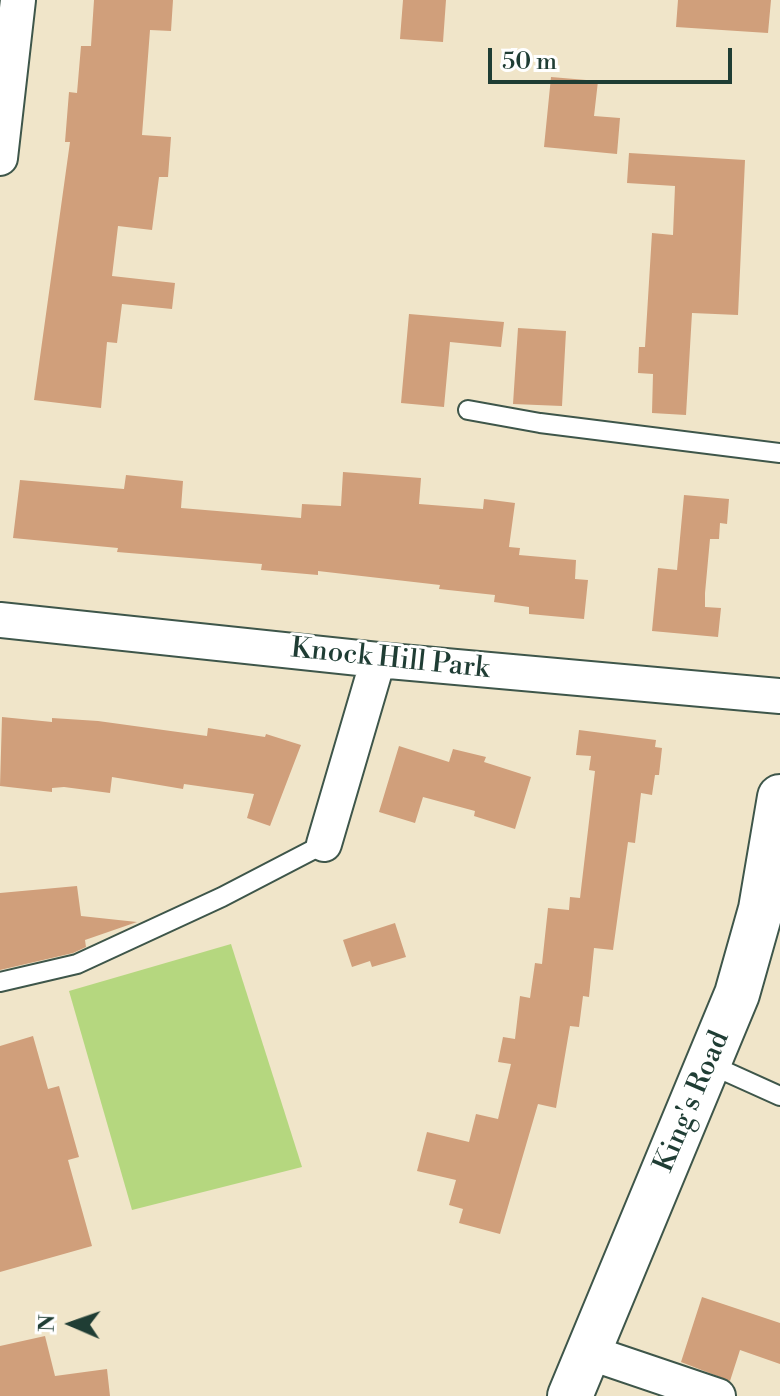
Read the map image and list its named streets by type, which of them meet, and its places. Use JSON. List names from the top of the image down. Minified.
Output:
{"streets":{"street":["Knock Hill Park","King's Road"]},"scale_bar":"50 m","north":"left"}
